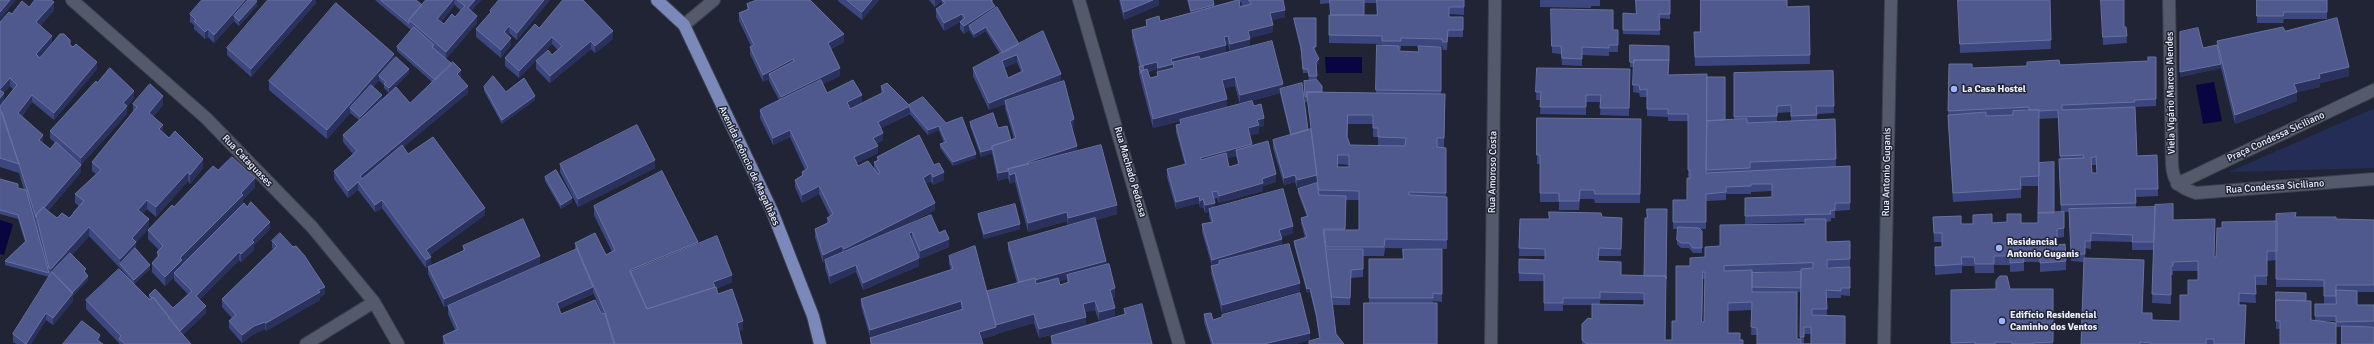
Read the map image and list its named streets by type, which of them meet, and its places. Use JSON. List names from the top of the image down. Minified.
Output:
{"streets":{"main road":["Avenida Leôncio de Magalhães"],"street":["Viela Vigário Marcos Mendes","Praça Condessa Siciliano","Rua Cataguases","Rua Machado Pedrosa","Rua Amoroso Costa","Rua Antonio Guganis","Rua Condessa Siciliano"]},"crossings":[["Viela Vigário Marcos Mendes","Praça Condessa Siciliano"],["Viela Vigário Marcos Mendes","Rua Condessa Siciliano"],["Praça Condessa Siciliano","Rua Condessa Siciliano"]],"places":["La Casa Hostel","Residencial Antonio Guganis","Edifício Residencial Caminho dos Ventos"]}
